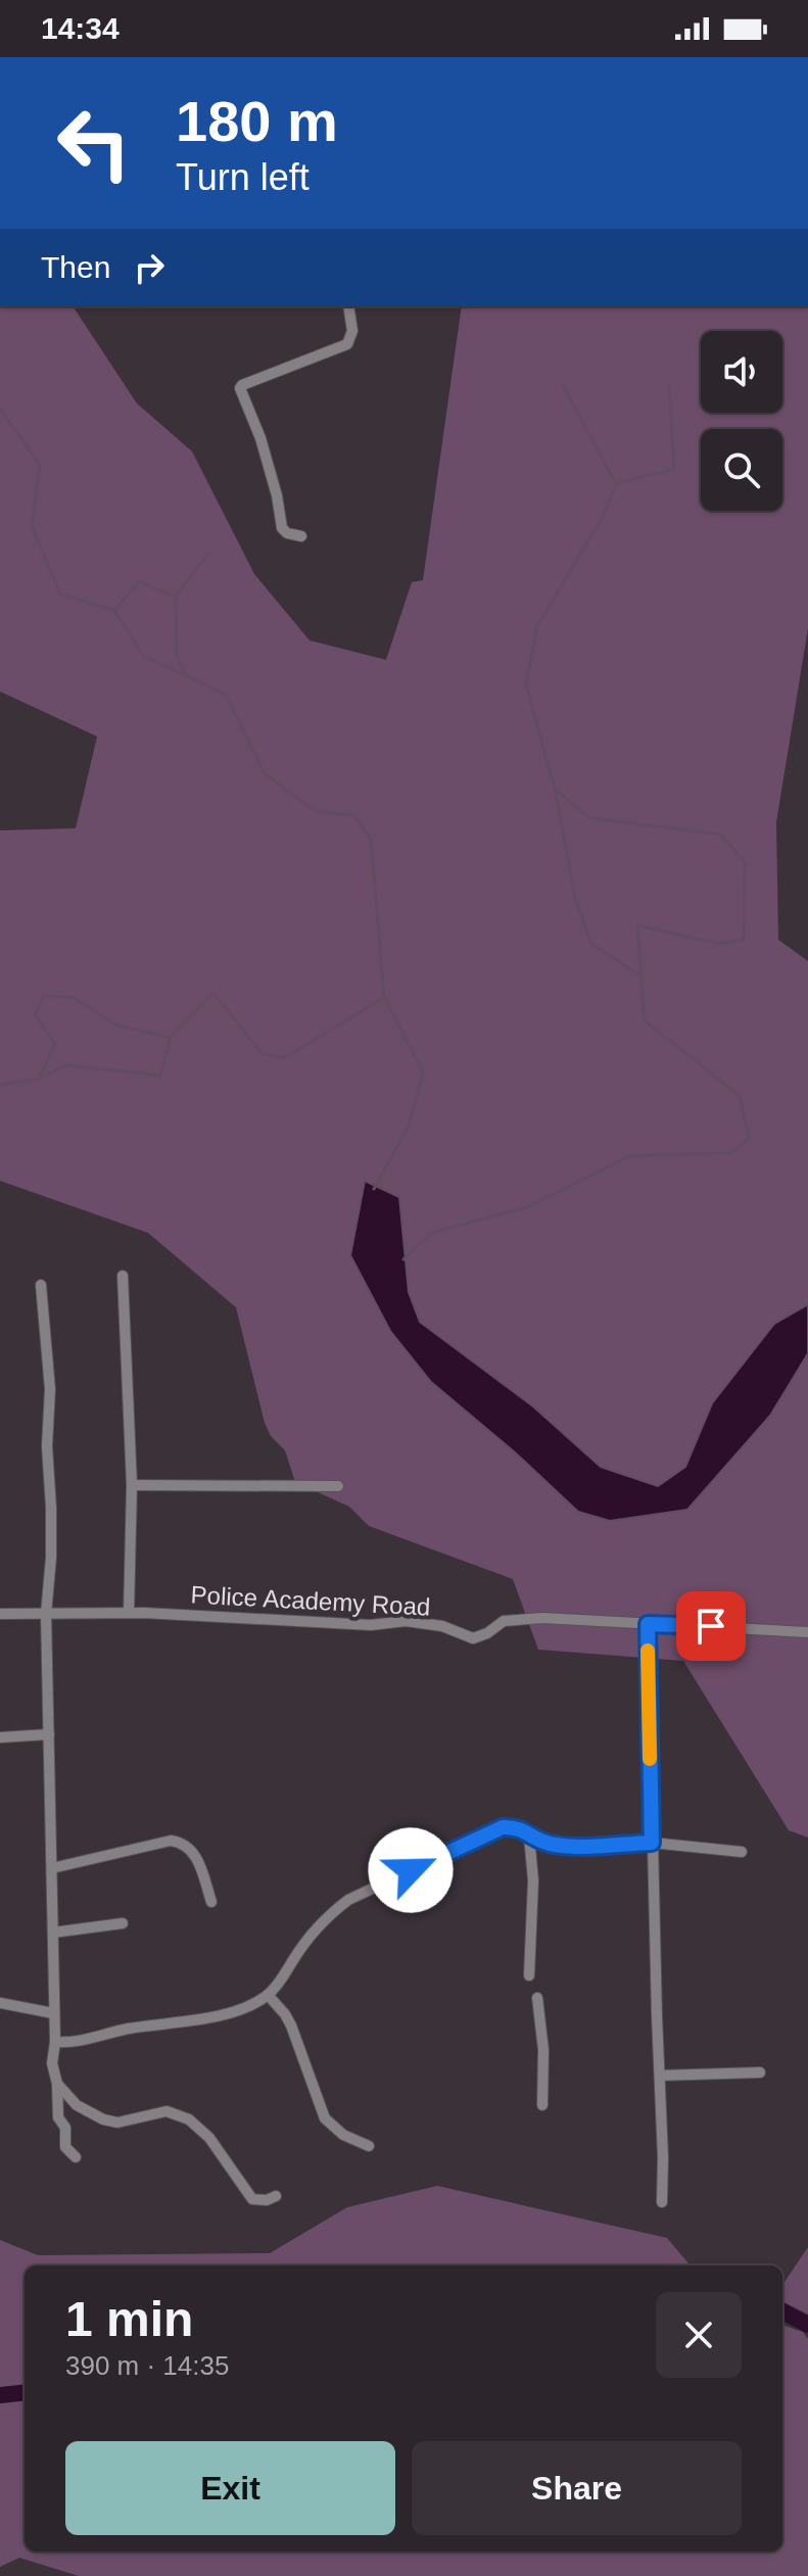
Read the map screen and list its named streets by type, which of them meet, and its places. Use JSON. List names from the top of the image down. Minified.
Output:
{"streets":{"street":["Police Academy Road"]},"page":{"status":"14:34","turn":["180 m","Turn left"],"then":"Then","heading":["1 min","390 m · 14:35"],"buttons":["Exit","Share"]}}
